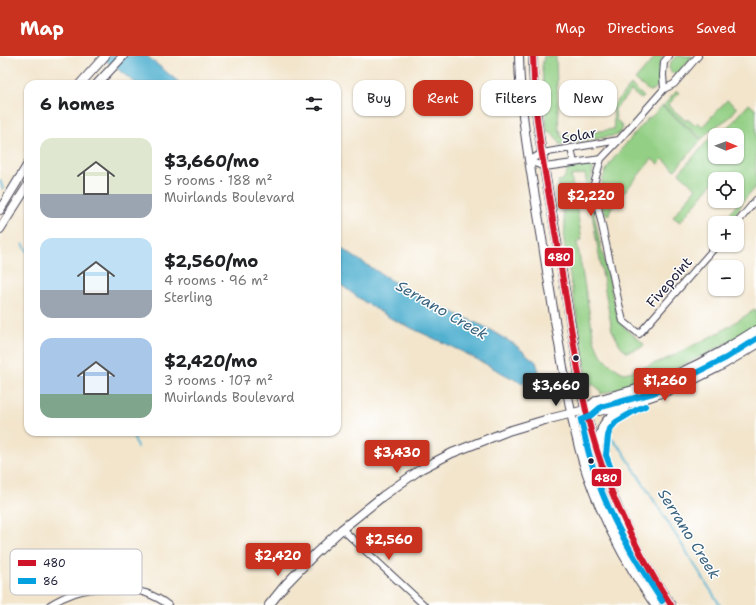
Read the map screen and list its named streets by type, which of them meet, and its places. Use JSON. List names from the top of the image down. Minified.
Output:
{"streets":{"street":["Solar","Fivepoint"]},"crossings":[["Solar","Fivepoint"]],"water":["Serrano Creek"],"lines":["transit line 480","transit line 86"],"legend":["480","86"],"north":"right","page":{"header":"Map","nav":["Map","Directions","Saved"],"chip":["Buy","Rent","Filters","New"],"heading":"6 homes","map_buttons":["+","−"],"list":[{"name":"$3,660/mo","note":"5 rooms · 188 m² · Muirlands Boulevard"},{"name":"$2,560/mo","note":"4 rooms · 96 m² · Sterling"},{"name":"$2,420/mo","note":"3 rooms · 107 m² · Muirlands Boulevard"}],"price":["$2,220","$1,260","$3,660","$3,430","$2,560","$2,420"]}}
